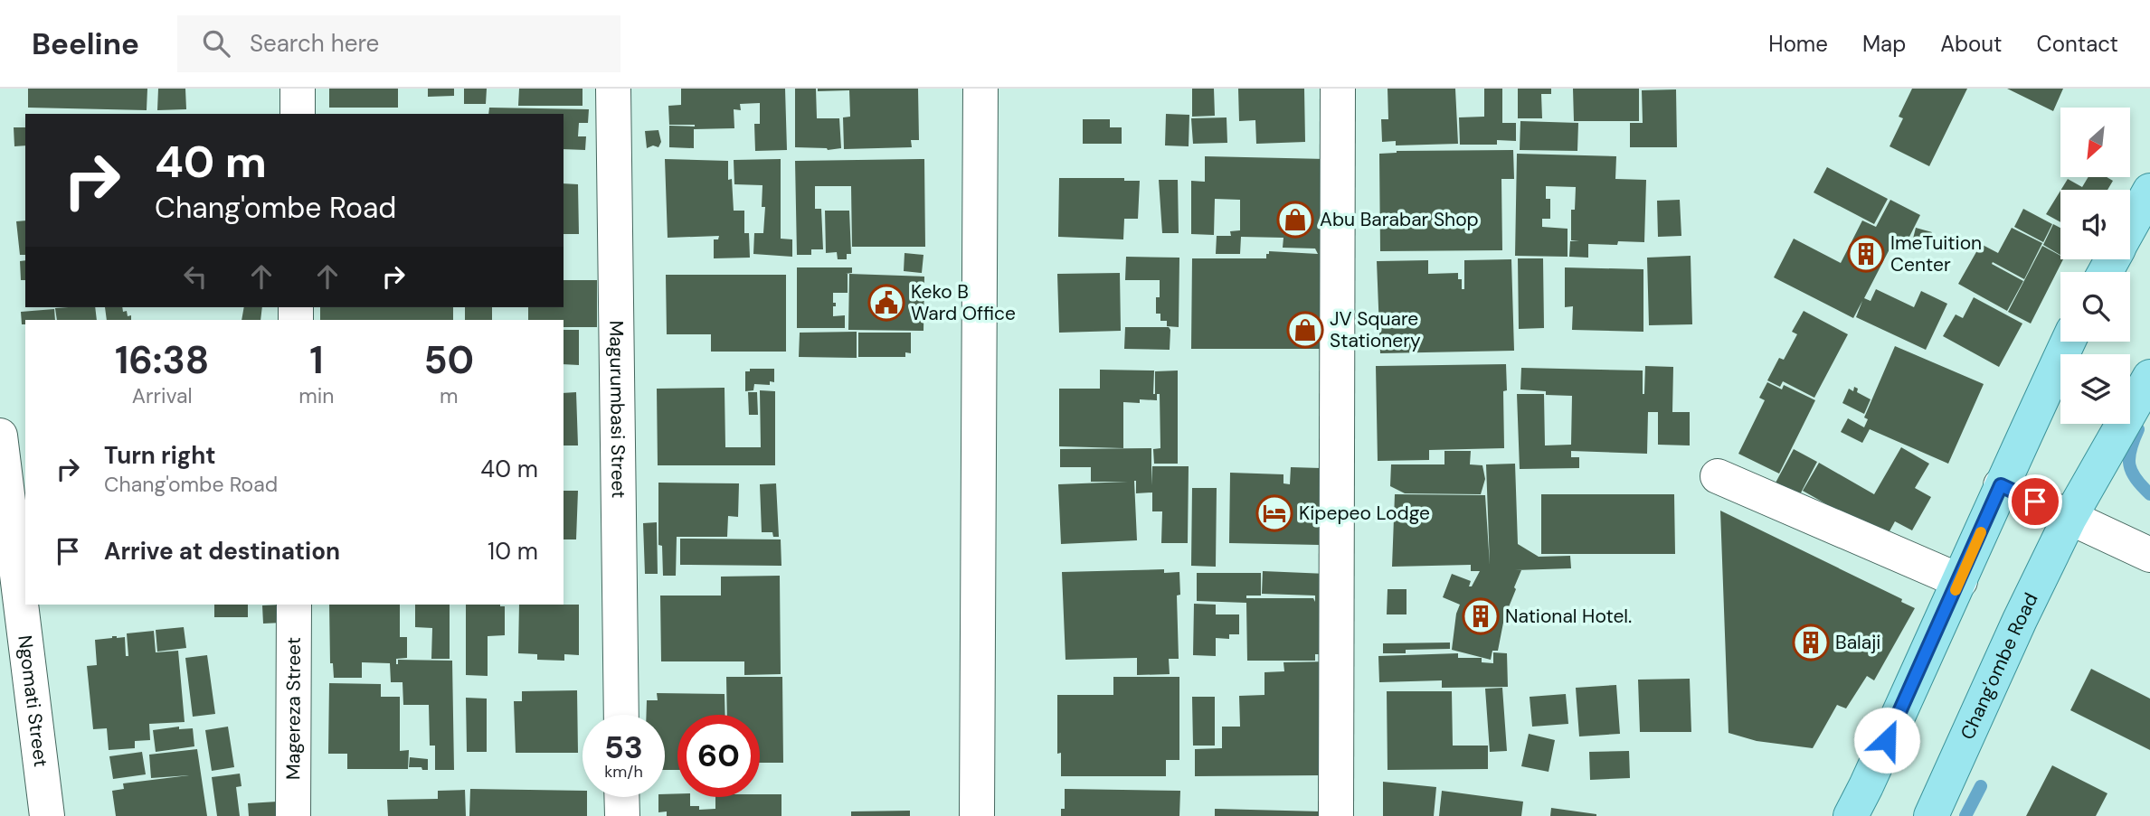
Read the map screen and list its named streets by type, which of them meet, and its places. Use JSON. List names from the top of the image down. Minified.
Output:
{"streets":{"main road":["Chang'ombe Road"],"street":["Magurumbasi Street","Ngomati Street","Magereza Street"]},"places":{"shop":["Abu Barabar Shop","JV Square Stationery"],"building":["ImeTuition Center","National Hotel.","Balaji"],"public building":["Keko B Ward Office"],"hotel":["Kipepeo Lodge"]},"north":"bottom left","page":{"header":"Beeline","search":"Search here","nav":["Home","Map","About","Contact"],"turn":["40 m","Chang'ombe Road"],"eta":["16:38","Arrival","1","min","50","m"],"list":[{"name":"Turn right","note":"Chang'ombe Road","value":"40 m"},{"name":"Arrive at destination","value":"10 m"}],"speed":"53 km/h","limit":"60"}}
